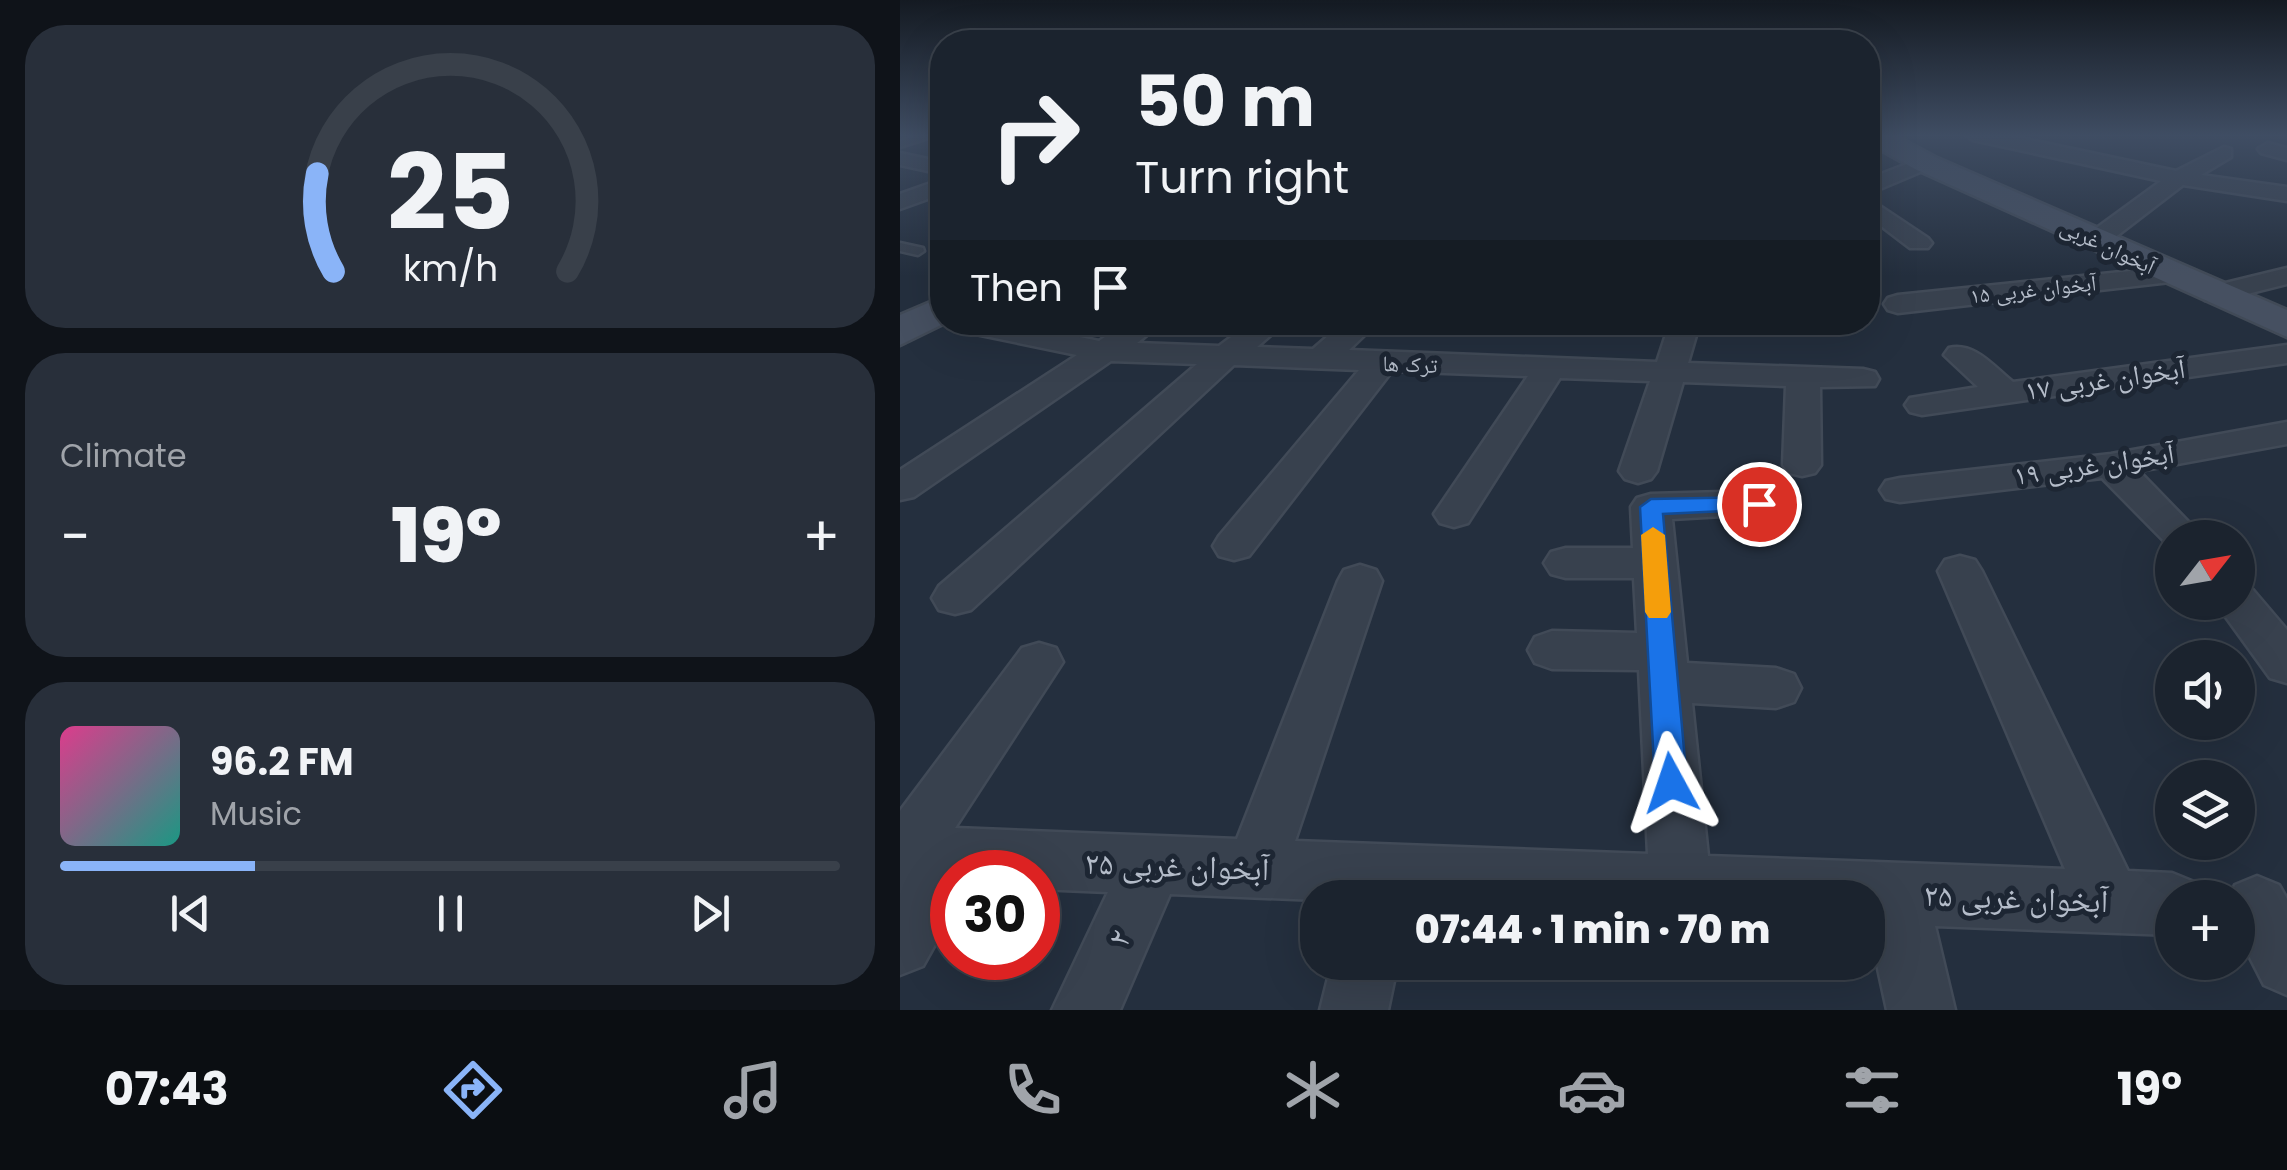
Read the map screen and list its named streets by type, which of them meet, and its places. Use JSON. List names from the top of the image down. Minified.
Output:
{"streets":{"street":["آبخوان غربی","آبخوان غربی ۱۵","ترک ها","آبخوان غربی ۱۷","آبخوان غربی ۱۹","آبخوان غربی ۲۵","۲"]},"crossings":[["آبخوان غربی","آبخوان غربی ۱۵"],["آبخوان غربی ۲۵","۲"]],"north":"top right","page":{"turn":["50 m","Turn right"],"then":"Then","tile":"Climate","heat":["−","19°","+"],"map_buttons":"+","song":["96.2 FM","Music"],"limit":"30","trip":"07:44 · 1 min · 70 m","tabs":["07:43","19°"],"gauge":["25","km/h"]}}
